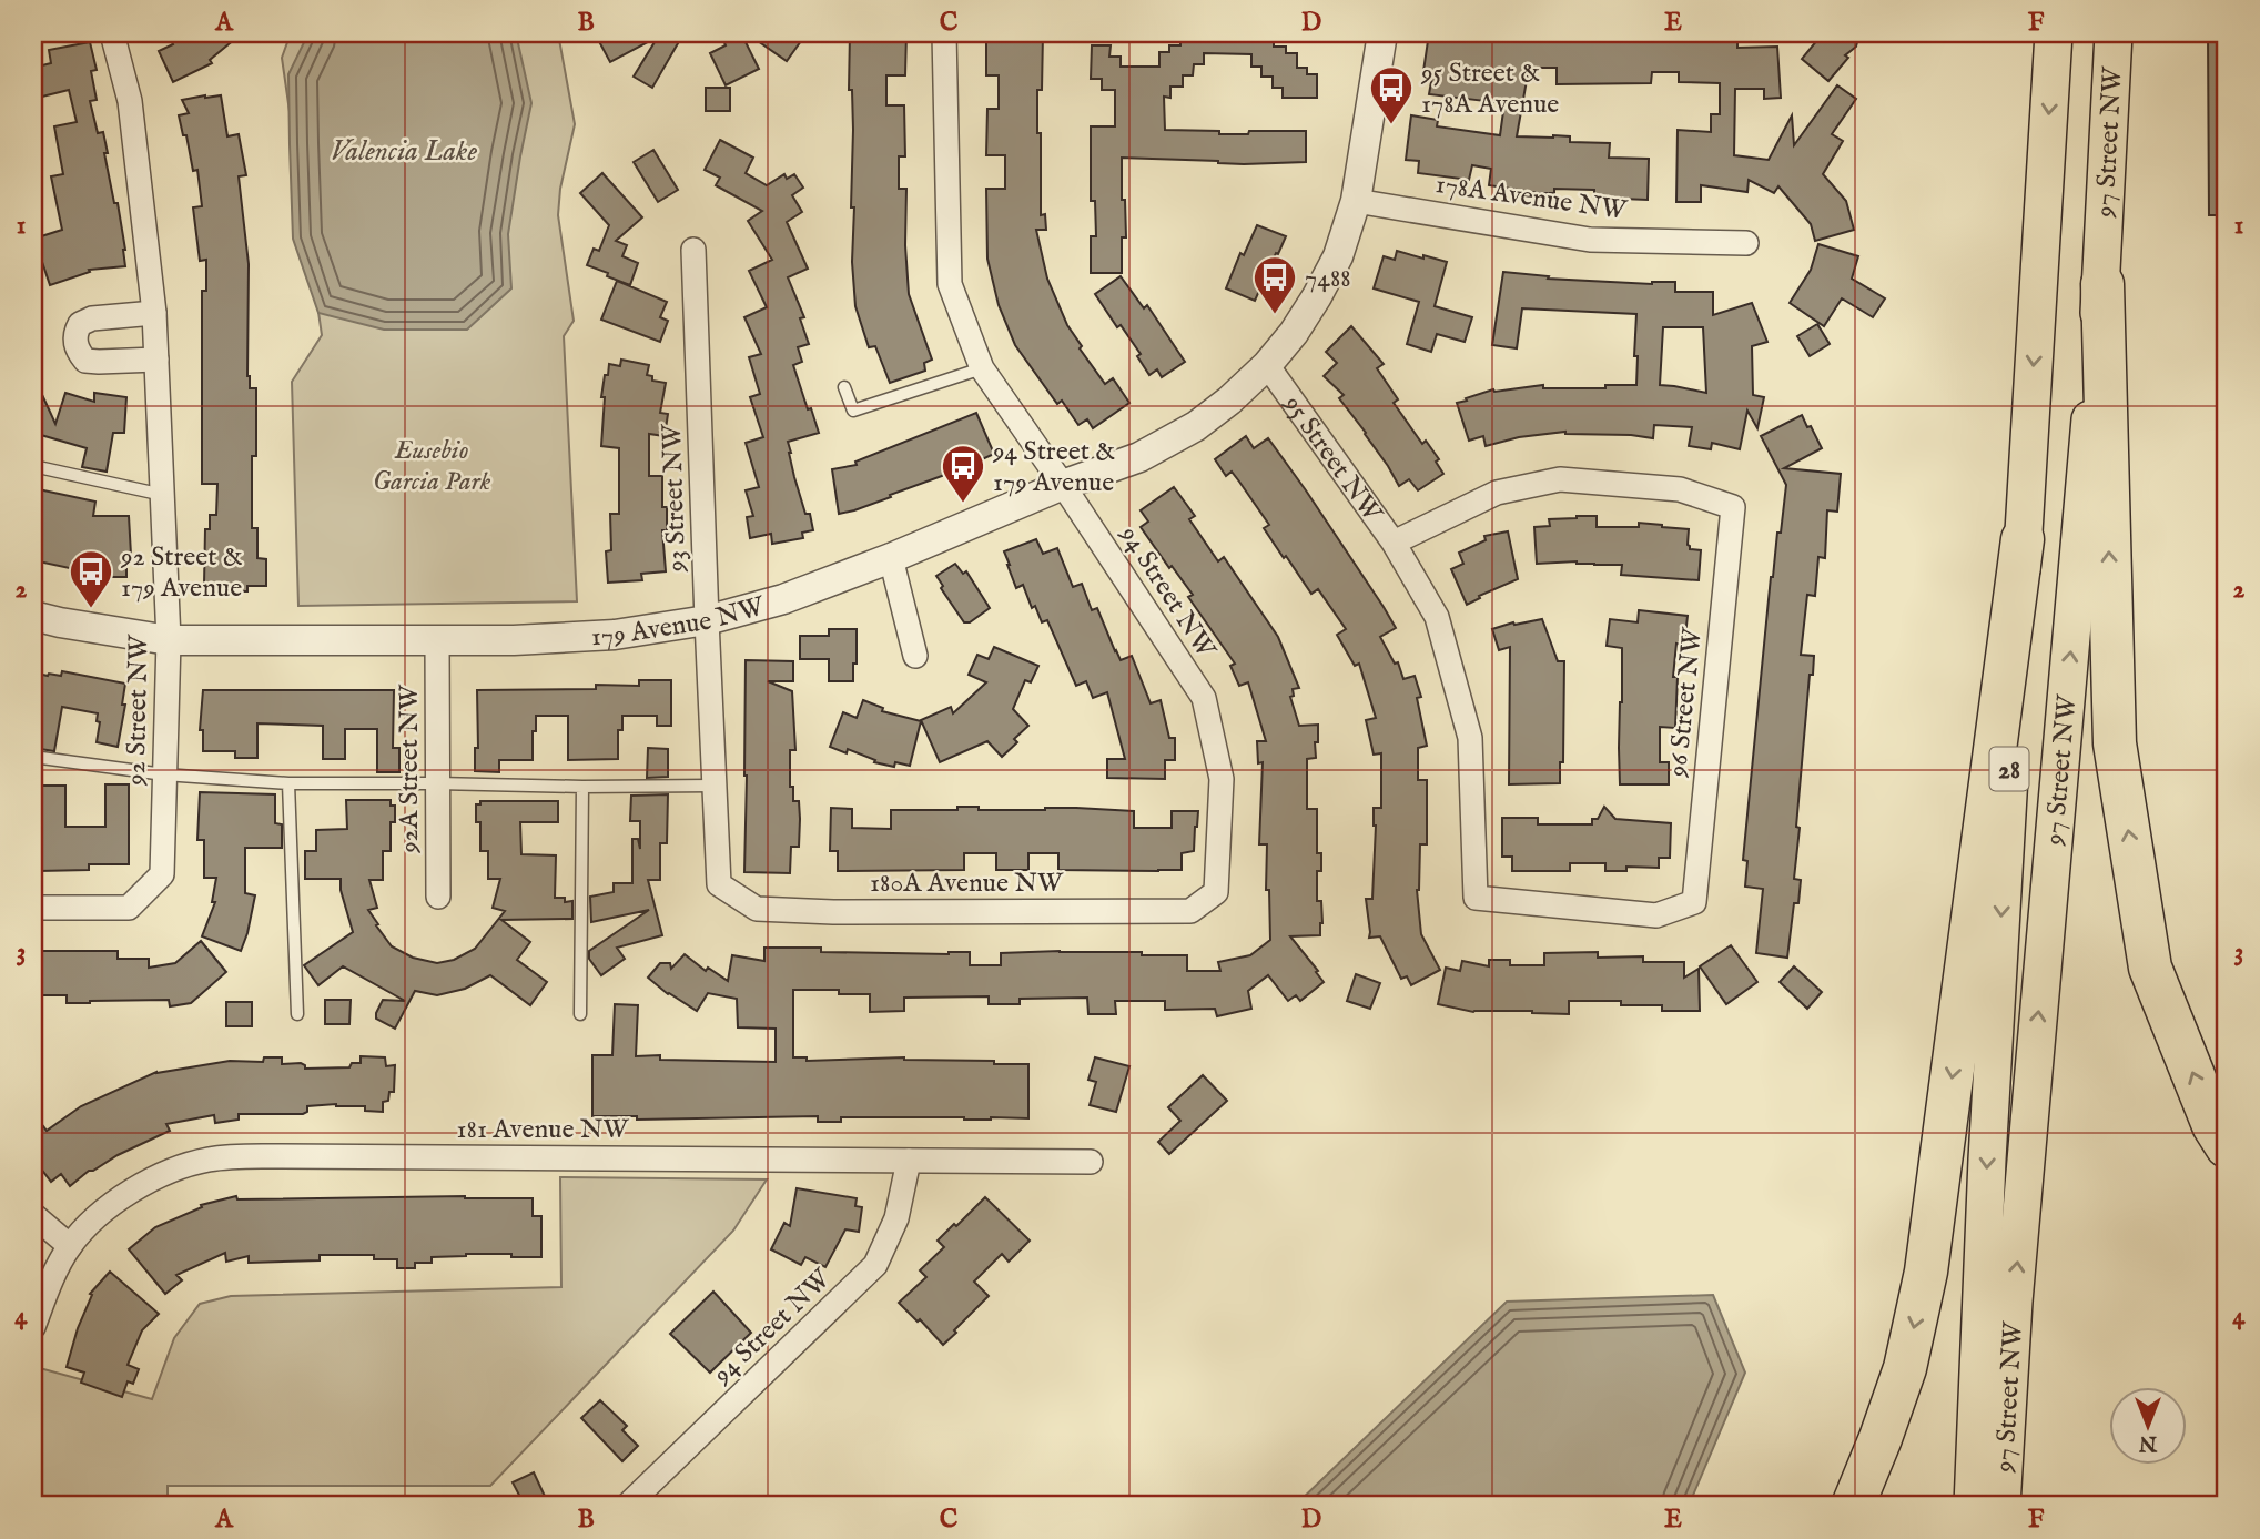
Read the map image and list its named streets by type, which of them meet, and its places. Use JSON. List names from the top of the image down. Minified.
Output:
{"streets":{"main road":["97 Street NW","28"],"street":["178A Avenue NW","95 Street NW","93 Street NW","94 Street NW","179 Avenue NW","96 Street NW","92 Street NW","92A Street NW","180A Avenue NW","181 Avenue NW"]},"crossings":[["95 Street NW","179 Avenue NW"],["95 Street NW","96 Street NW"],["93 Street NW","179 Avenue NW"],["93 Street NW","180A Avenue NW"],["94 Street NW","179 Avenue NW"],["94 Street NW","180A Avenue NW"],["94 Street NW","181 Avenue NW"],["179 Avenue NW","92 Street NW"],["179 Avenue NW","92A Street NW"]],"water":["Valencia Lake"],"parks":["Eusebio Garcia Park"],"places":{"bus stop":["95 Street & 178A Avenue","7488","94 Street & 179 Avenue","92 Street & 179 Avenue"]},"north":"bottom","grid":{"columns":["A","B","C","D","E","F"],"rows":["1","2","3","4"]}}
